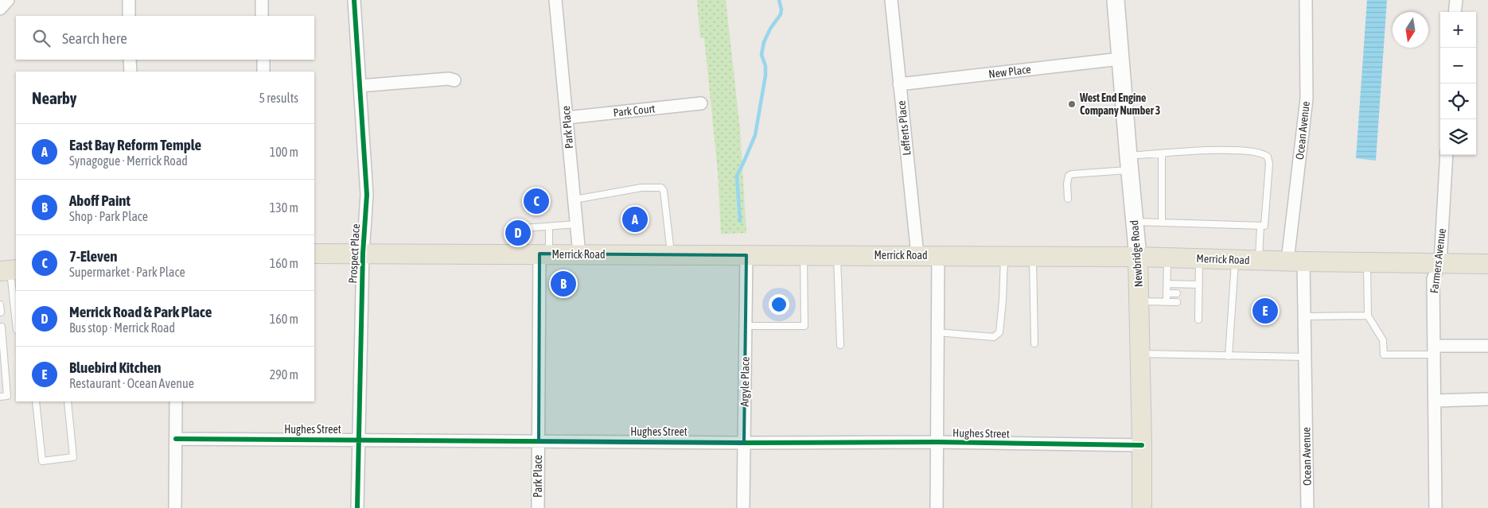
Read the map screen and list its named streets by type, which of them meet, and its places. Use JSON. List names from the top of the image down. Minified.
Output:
{"streets":{"main road":["Newbridge Road","Merrick Road"],"street":["New Place","Park Court","Park Place","Lefferts Place","Ocean Avenue","Prospect Place","Farmers Avenue","Argyle Place","Hughes Street"]},"crossings":[["New Place","Lefferts Place"],["New Place","Newbridge Road"],["Park Court","Park Place"],["Park Place","Merrick Road"],["Park Place","Hughes Street"],["Lefferts Place","Merrick Road"],["Ocean Avenue","Merrick Road"],["Prospect Place","Merrick Road"],["Prospect Place","Hughes Street"],["Newbridge Road","Merrick Road"],["Newbridge Road","Hughes Street"],["Merrick Road","Farmers Avenue"],["Merrick Road","Argyle Place"],["Argyle Place","Hughes Street"]],"places":["West End Engine Company Number 3"],"north":"bottom","page":{"map_buttons":["+","−"],"search":"Search here","heading":["Nearby","5 results"],"list":[{"mark":"A","name":"East Bay Reform Temple","note":"Synagogue · Merrick Road","value":"100 m"},{"mark":"B","name":"Aboff Paint","note":"Shop · Park Place","value":"130 m"},{"mark":"C","name":"7-Eleven","note":"Supermarket · Park Place","value":"160 m"},{"mark":"D","name":"Merrick Road & Park Place","note":"Bus stop · Merrick Road","value":"160 m"},{"mark":"E","name":"Bluebird Kitchen","note":"Restaurant · Ocean Avenue","value":"290 m"}],"pins":["C","A","D","B","E"]}}
